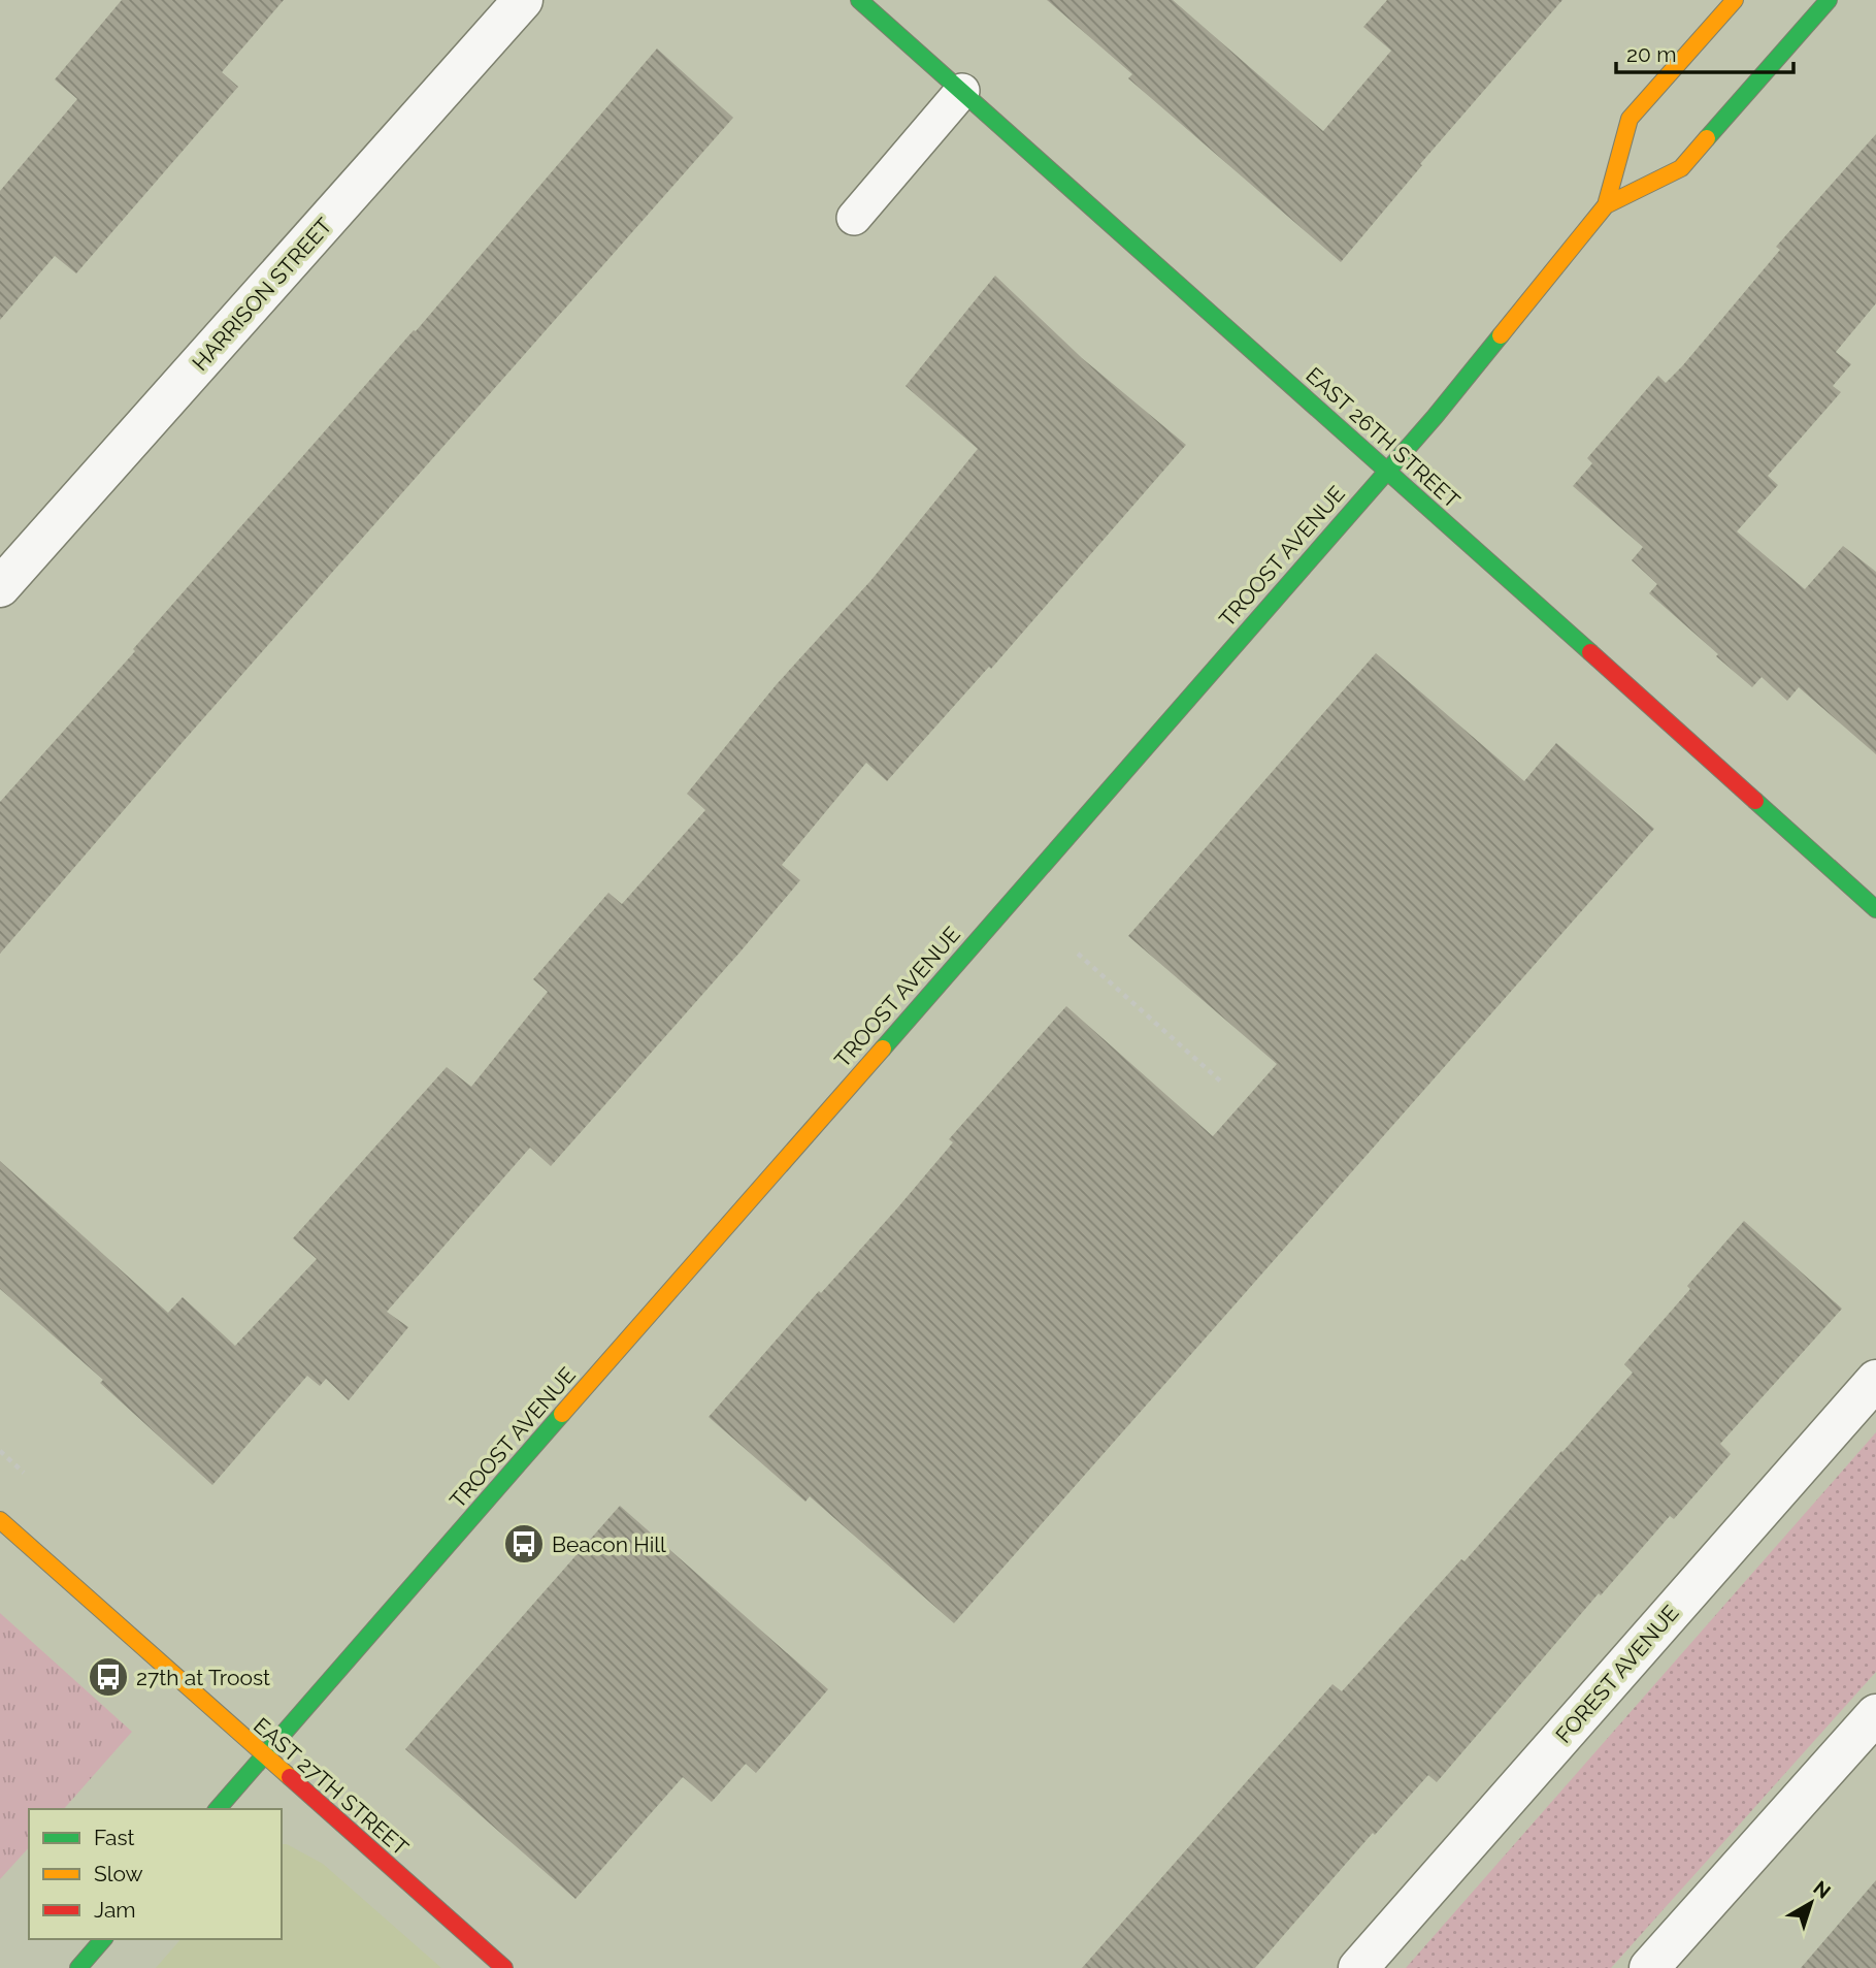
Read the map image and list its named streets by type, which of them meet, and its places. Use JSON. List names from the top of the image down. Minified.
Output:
{"streets":{"main road":["EAST 26TH STREET","TROOST AVENUE","EAST 27TH STREET"],"street":["HARRISON STREET","FOREST AVENUE"]},"crossings":[["EAST 26TH STREET","TROOST AVENUE"],["TROOST AVENUE","EAST 27TH STREET"]],"places":{"bus stop":["Beacon Hill","27th at Troost"]},"legend":["Fast","Slow","Jam"],"scale_bar":"20 m","north":"top right"}
